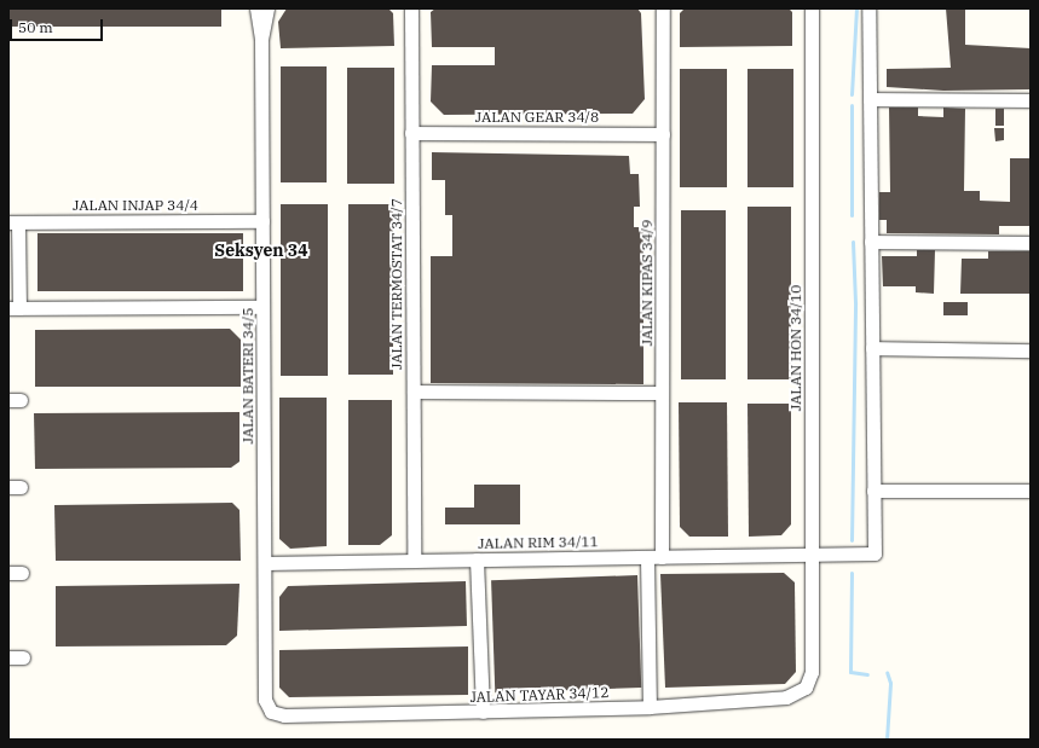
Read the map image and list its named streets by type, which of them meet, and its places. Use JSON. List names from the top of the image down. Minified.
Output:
{"streets":{"street":["JALAN GEAR 34/8","JALAN INJAP 34/4","JALAN KIPAS 34/9","JALAN TERMOSTAT 34/7","JALAN HON 34/10","JALAN BATERI 34/5","JALAN RIM 34/11","JALAN TAYAR 34/12"]},"crossings":[["JALAN GEAR 34/8","JALAN KIPAS 34/9"],["JALAN GEAR 34/8","JALAN TERMOSTAT 34/7"],["JALAN INJAP 34/4","JALAN BATERI 34/5"],["JALAN KIPAS 34/9","JALAN RIM 34/11"],["JALAN TERMOSTAT 34/7","JALAN RIM 34/11"],["JALAN HON 34/10","JALAN RIM 34/11"],["JALAN HON 34/10","JALAN TAYAR 34/12"],["JALAN BATERI 34/5","JALAN RIM 34/11"],["JALAN BATERI 34/5","JALAN TAYAR 34/12"]],"districts":["Seksyen 34"],"scale_bar":"50 m"}
